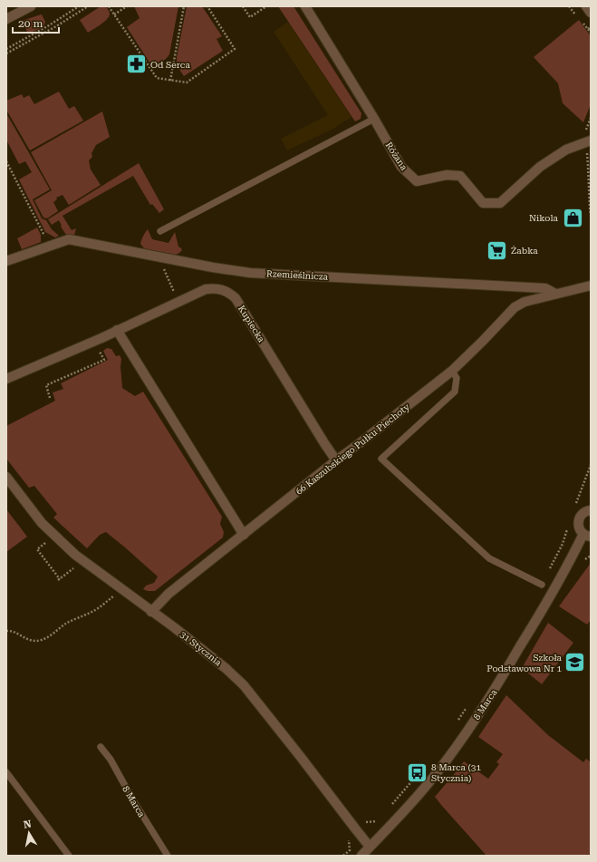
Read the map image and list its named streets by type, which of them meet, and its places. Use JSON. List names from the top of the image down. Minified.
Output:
{"streets":{"street":["Różana","Rzemieślnicza","Kupiecka","66 Kaszubskiego Pułku Piechoty","31 Stycznia","8 Marca"]},"crossings":[["Rzemieślnicza","66 Kaszubskiego Pułku Piechoty"],["Kupiecka","66 Kaszubskiego Pułku Piechoty"],["66 Kaszubskiego Pułku Piechoty","31 Stycznia"],["31 Stycznia","8 Marca"]],"places":{"pharmacy":["Od Serca"],"shop":["Nikola"],"supermarket":["Żabka"],"school or university":["Szkoła Podstawowa Nr 1"],"bus stop":["8 Marca (31 Stycznia)"]},"scale_bar":"20 m","north":"top"}
